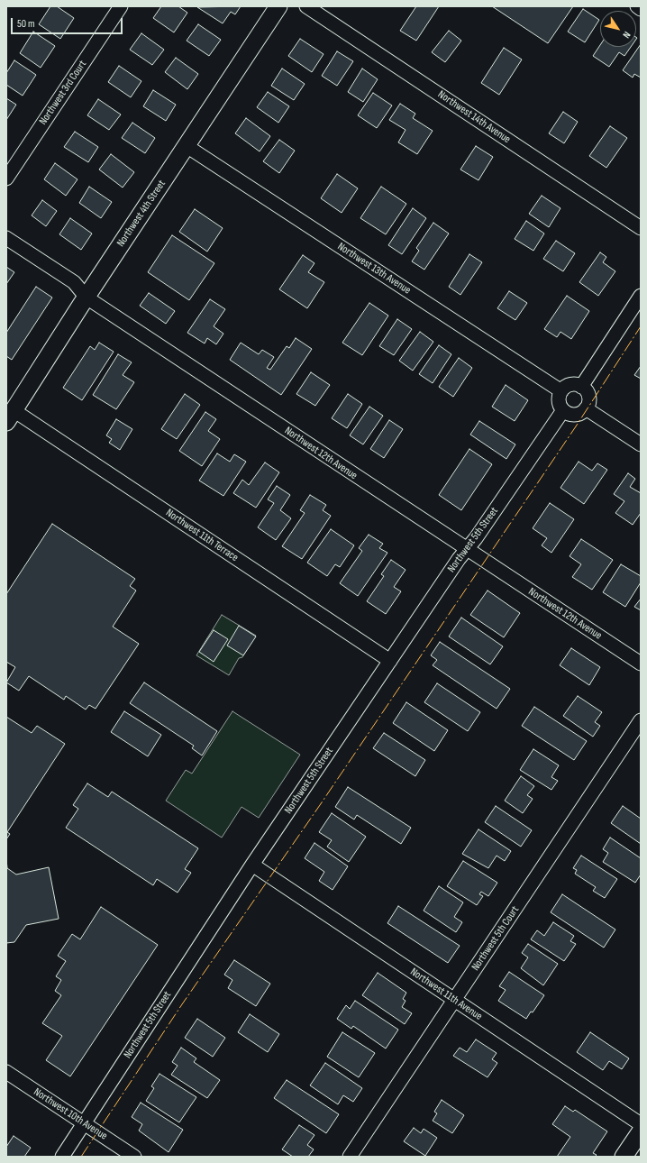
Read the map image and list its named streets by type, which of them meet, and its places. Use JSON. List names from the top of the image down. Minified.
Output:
{"streets":{"street":["Northwest 3rd Court","Northwest 14th Avenue","Northwest 4th Street","Northwest 13th Avenue","Northwest 12th Avenue","Northwest 11th Terrace","Northwest 5th Street","Northwest 5th Court","Northwest 11th Avenue","Northwest 10th Avenue"]},"crossings":[["Northwest 4th Street","Northwest 13th Avenue"],["Northwest 4th Street","Northwest 12th Avenue"],["Northwest 4th Street","Northwest 11th Terrace"],["Northwest 13th Avenue","Northwest 5th Street"],["Northwest 12th Avenue","Northwest 5th Street"],["Northwest 11th Terrace","Northwest 5th Street"],["Northwest 5th Street","Northwest 11th Avenue"],["Northwest 5th Street","Northwest 10th Avenue"],["Northwest 5th Court","Northwest 11th Avenue"]],"scale_bar":"50 m","north":"bottom right"}
